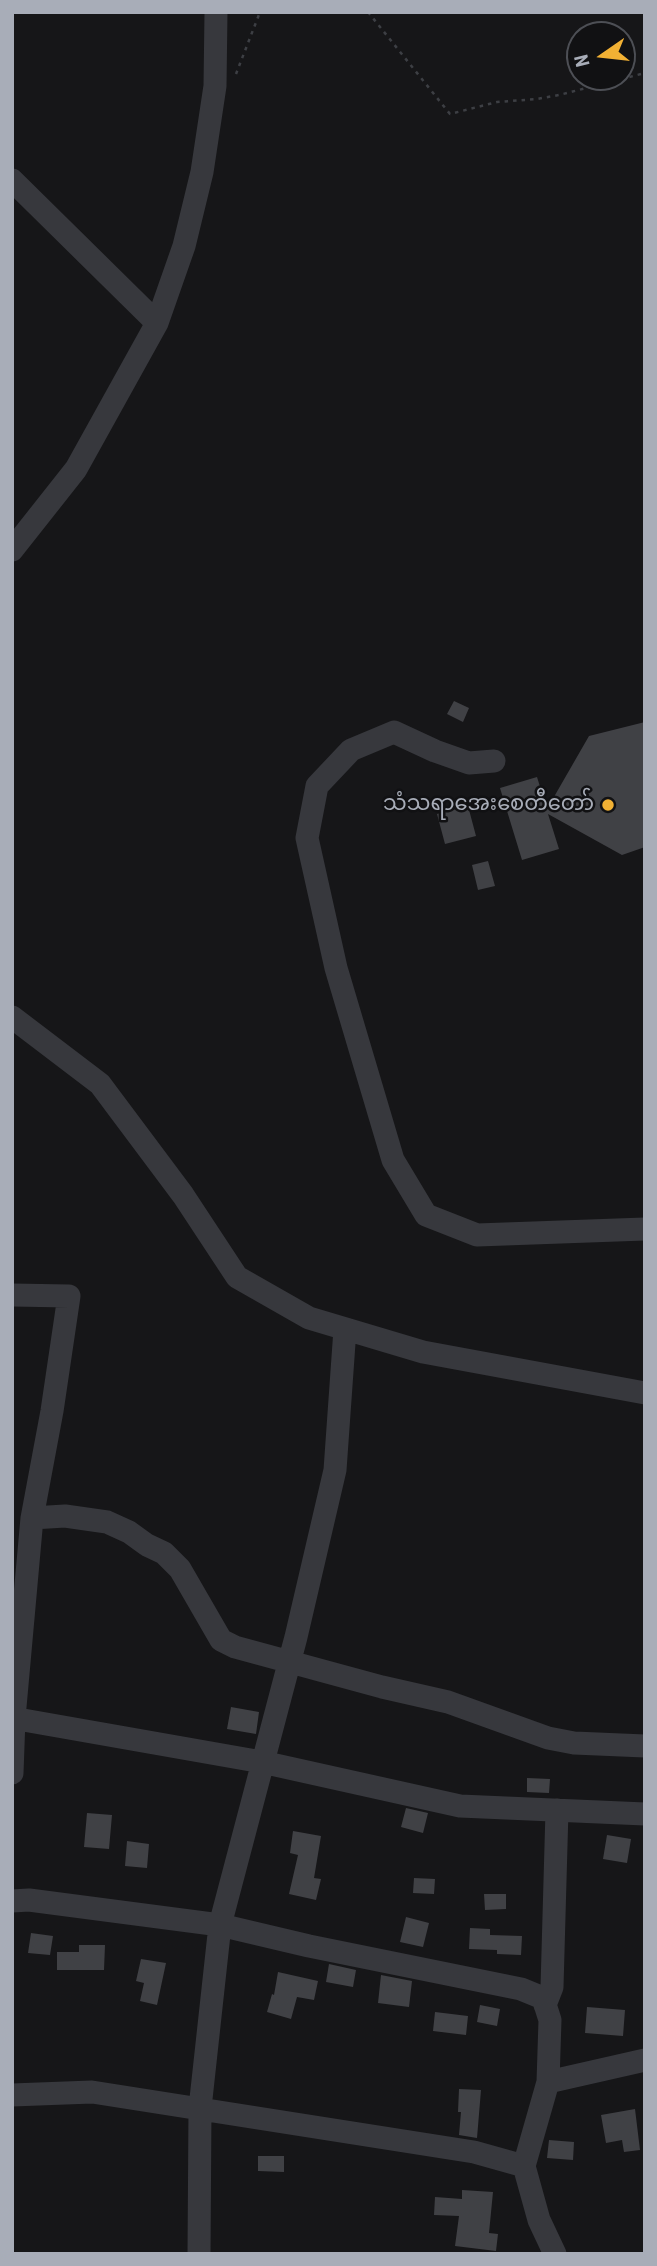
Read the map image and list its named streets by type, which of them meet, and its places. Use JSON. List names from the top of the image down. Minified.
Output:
{"places":["သံသရာအေးစေတီတော်"],"north":"left"}
